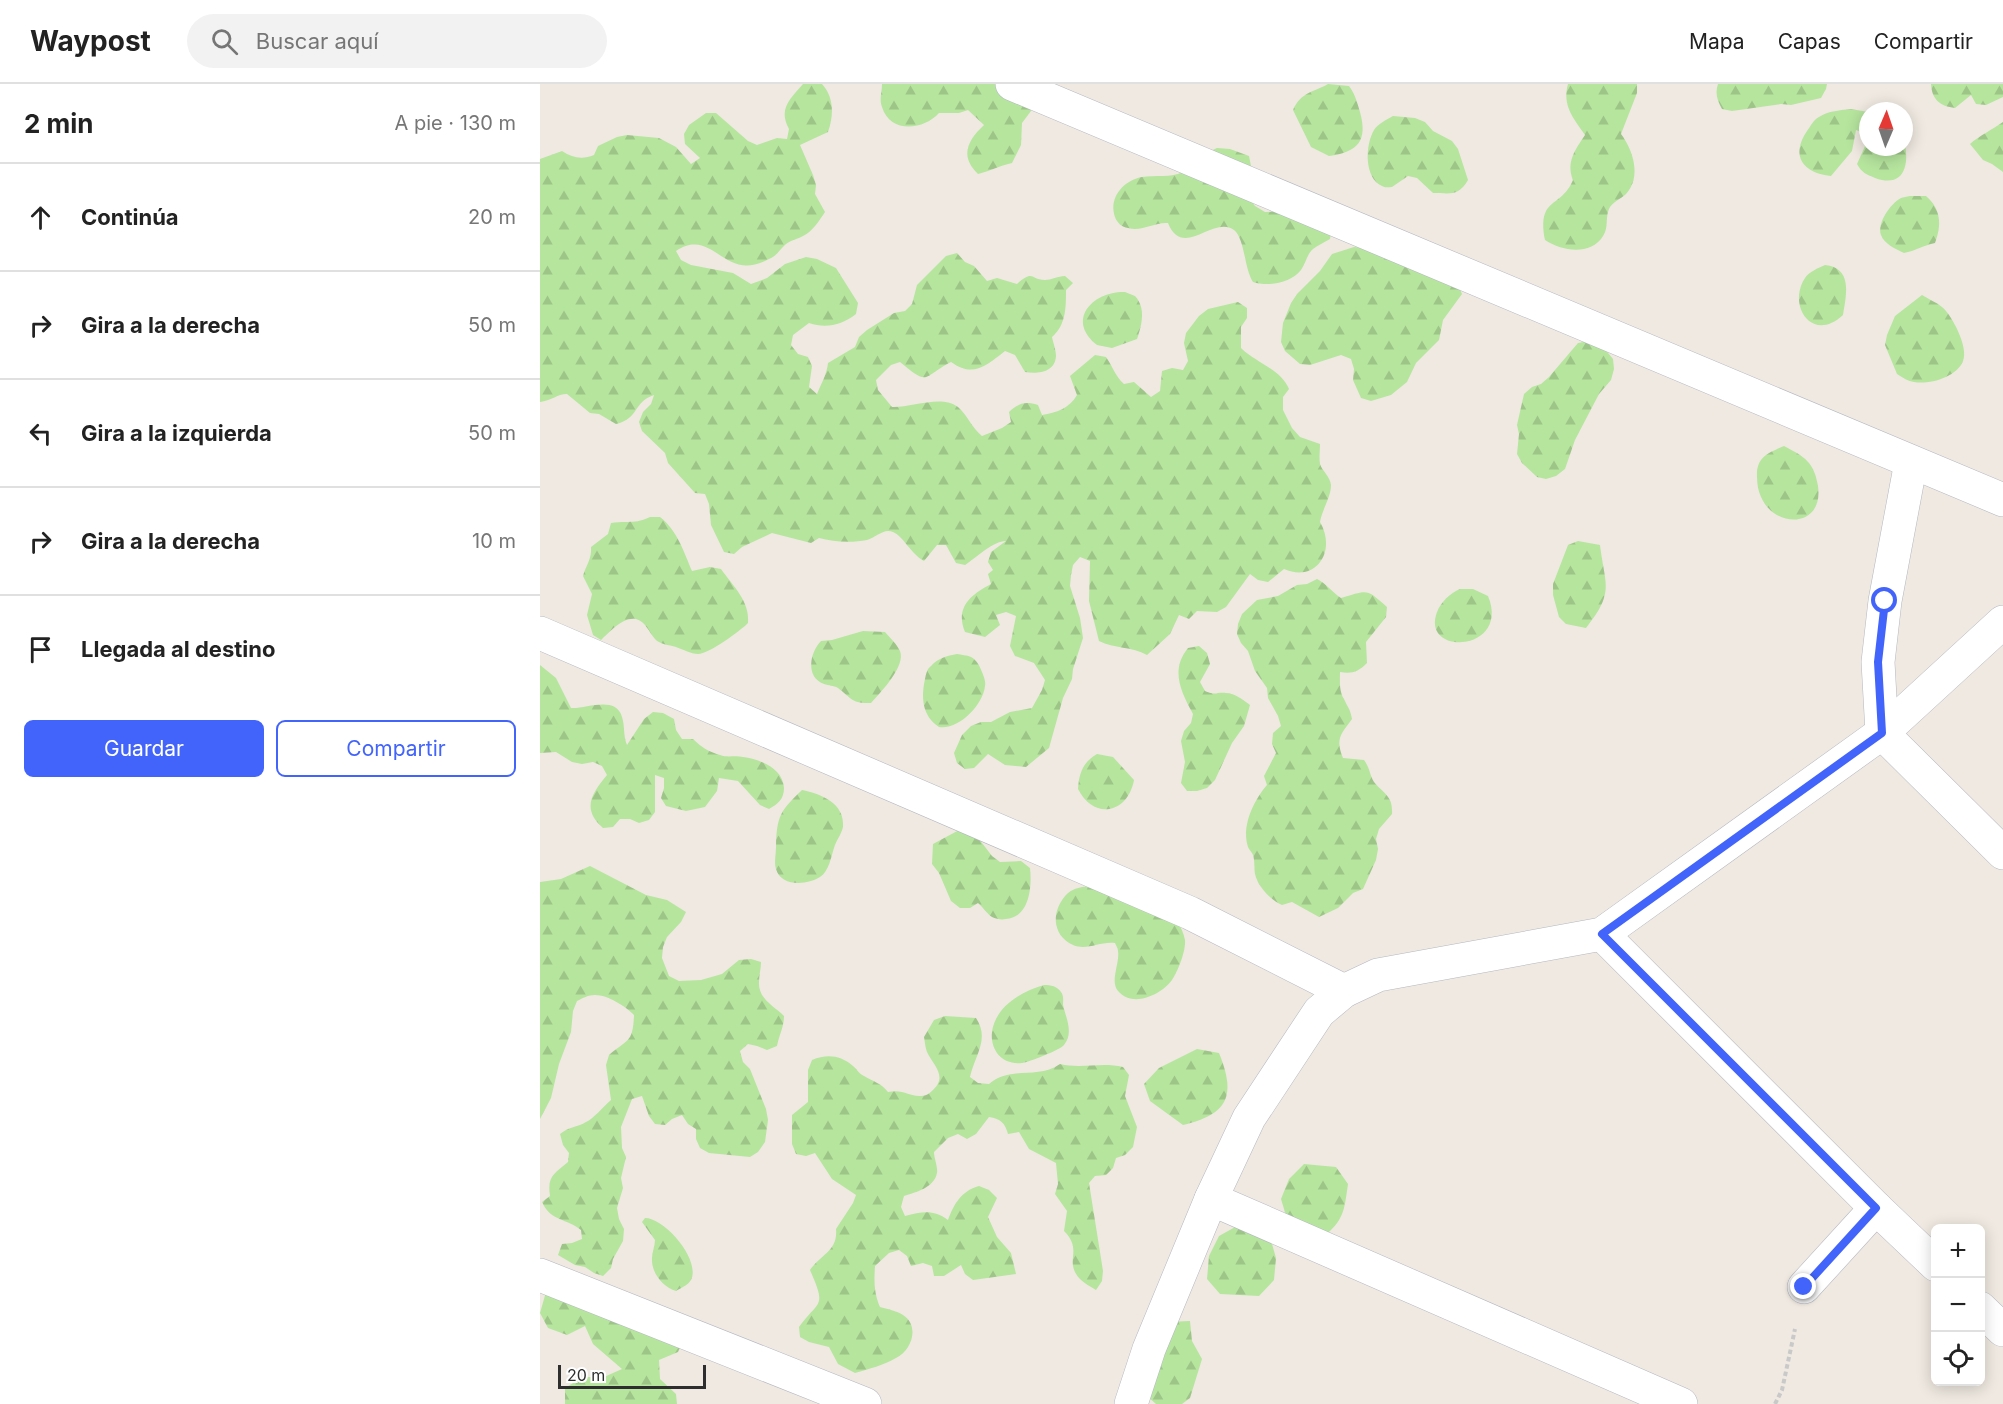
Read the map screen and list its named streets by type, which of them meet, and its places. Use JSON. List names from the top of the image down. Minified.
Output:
{"scale_bar":"20 m","north":"top","page":{"header":"Waypost","search":"Buscar aquí","nav":["Mapa","Capas","Compartir"],"heading":["2 min","A pie · 130 m"],"list":[["Continúa","20 m"],["Gira a la derecha","50 m"],["Gira a la izquierda","50 m"],["Gira a la derecha","10 m"],"Llegada al destino"],"buttons":["Guardar","Compartir"],"map_buttons":["+","−"],"scale":"20 m"}}
